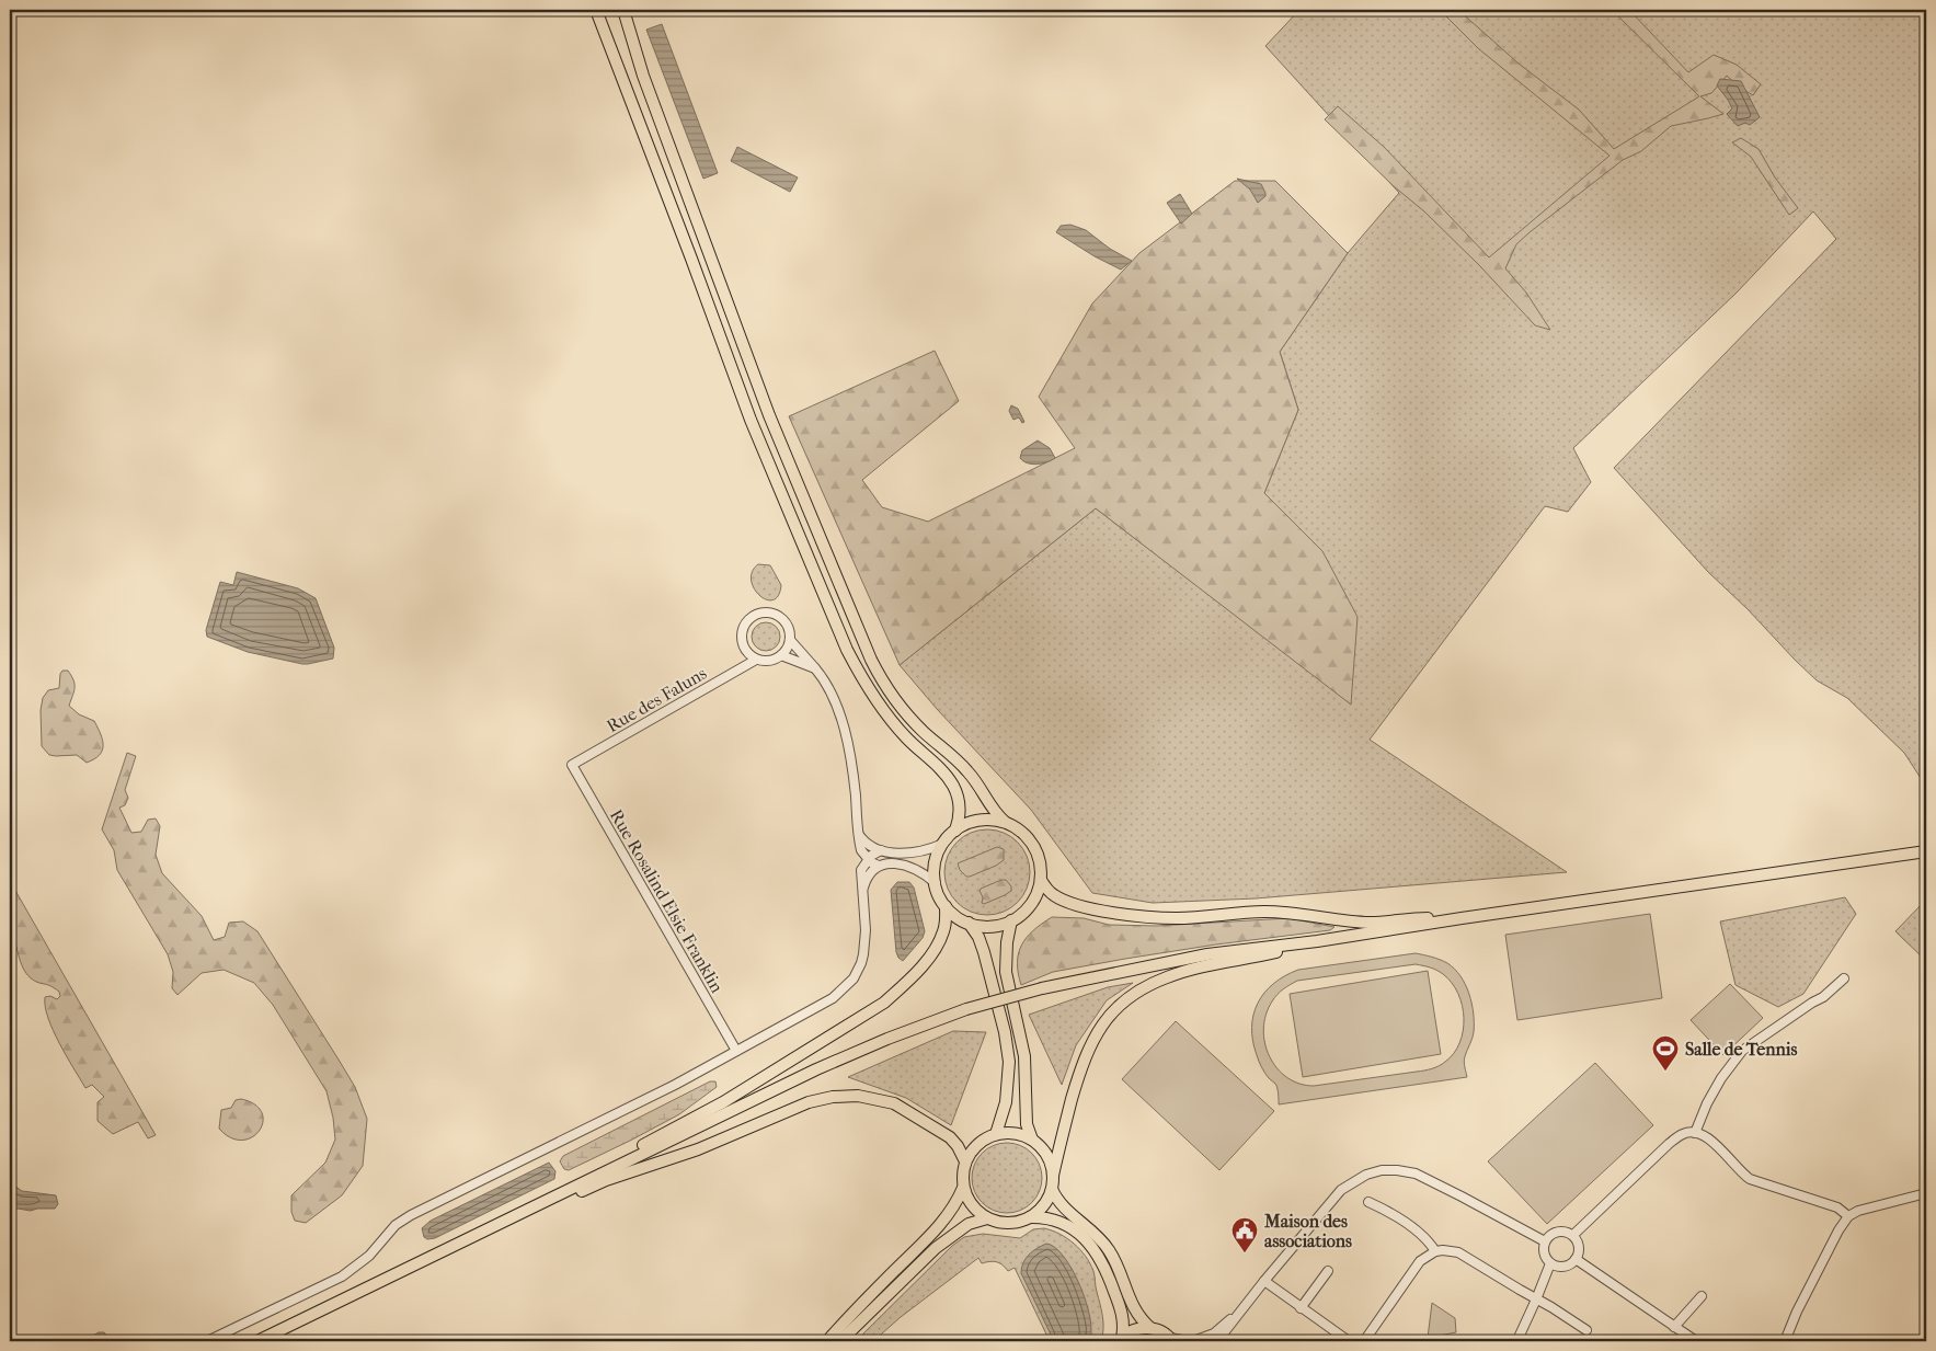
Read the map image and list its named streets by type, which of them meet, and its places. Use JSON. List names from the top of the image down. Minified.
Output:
{"streets":{"street":["Rue des Faluns","Rue Rosalind Elsie Franklin"]},"crossings":[["Rue des Faluns","Rue Rosalind Elsie Franklin"]],"places":{"sports":["Salle de Tennis"],"public building":["Maison des associations"]}}
